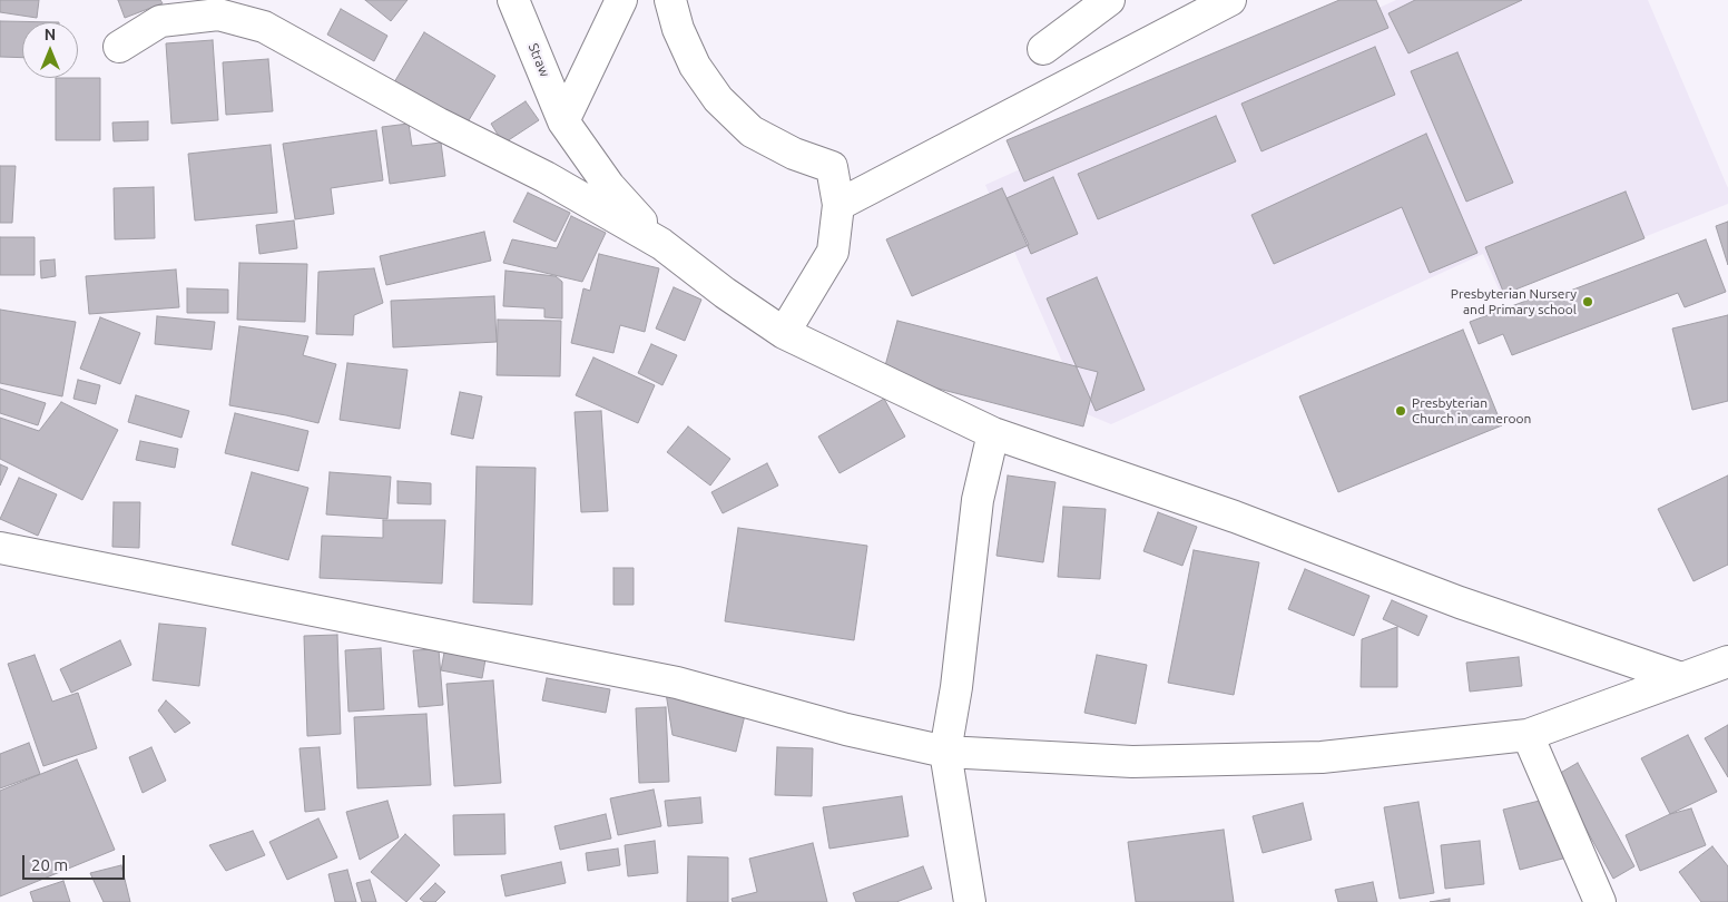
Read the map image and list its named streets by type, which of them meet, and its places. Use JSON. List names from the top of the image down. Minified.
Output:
{"streets":{"street":["Straw"]},"places":["Presbyterian Nursery and Primary school","Presbyterian Church in cameroon"],"scale_bar":"20 m","north":"top"}
